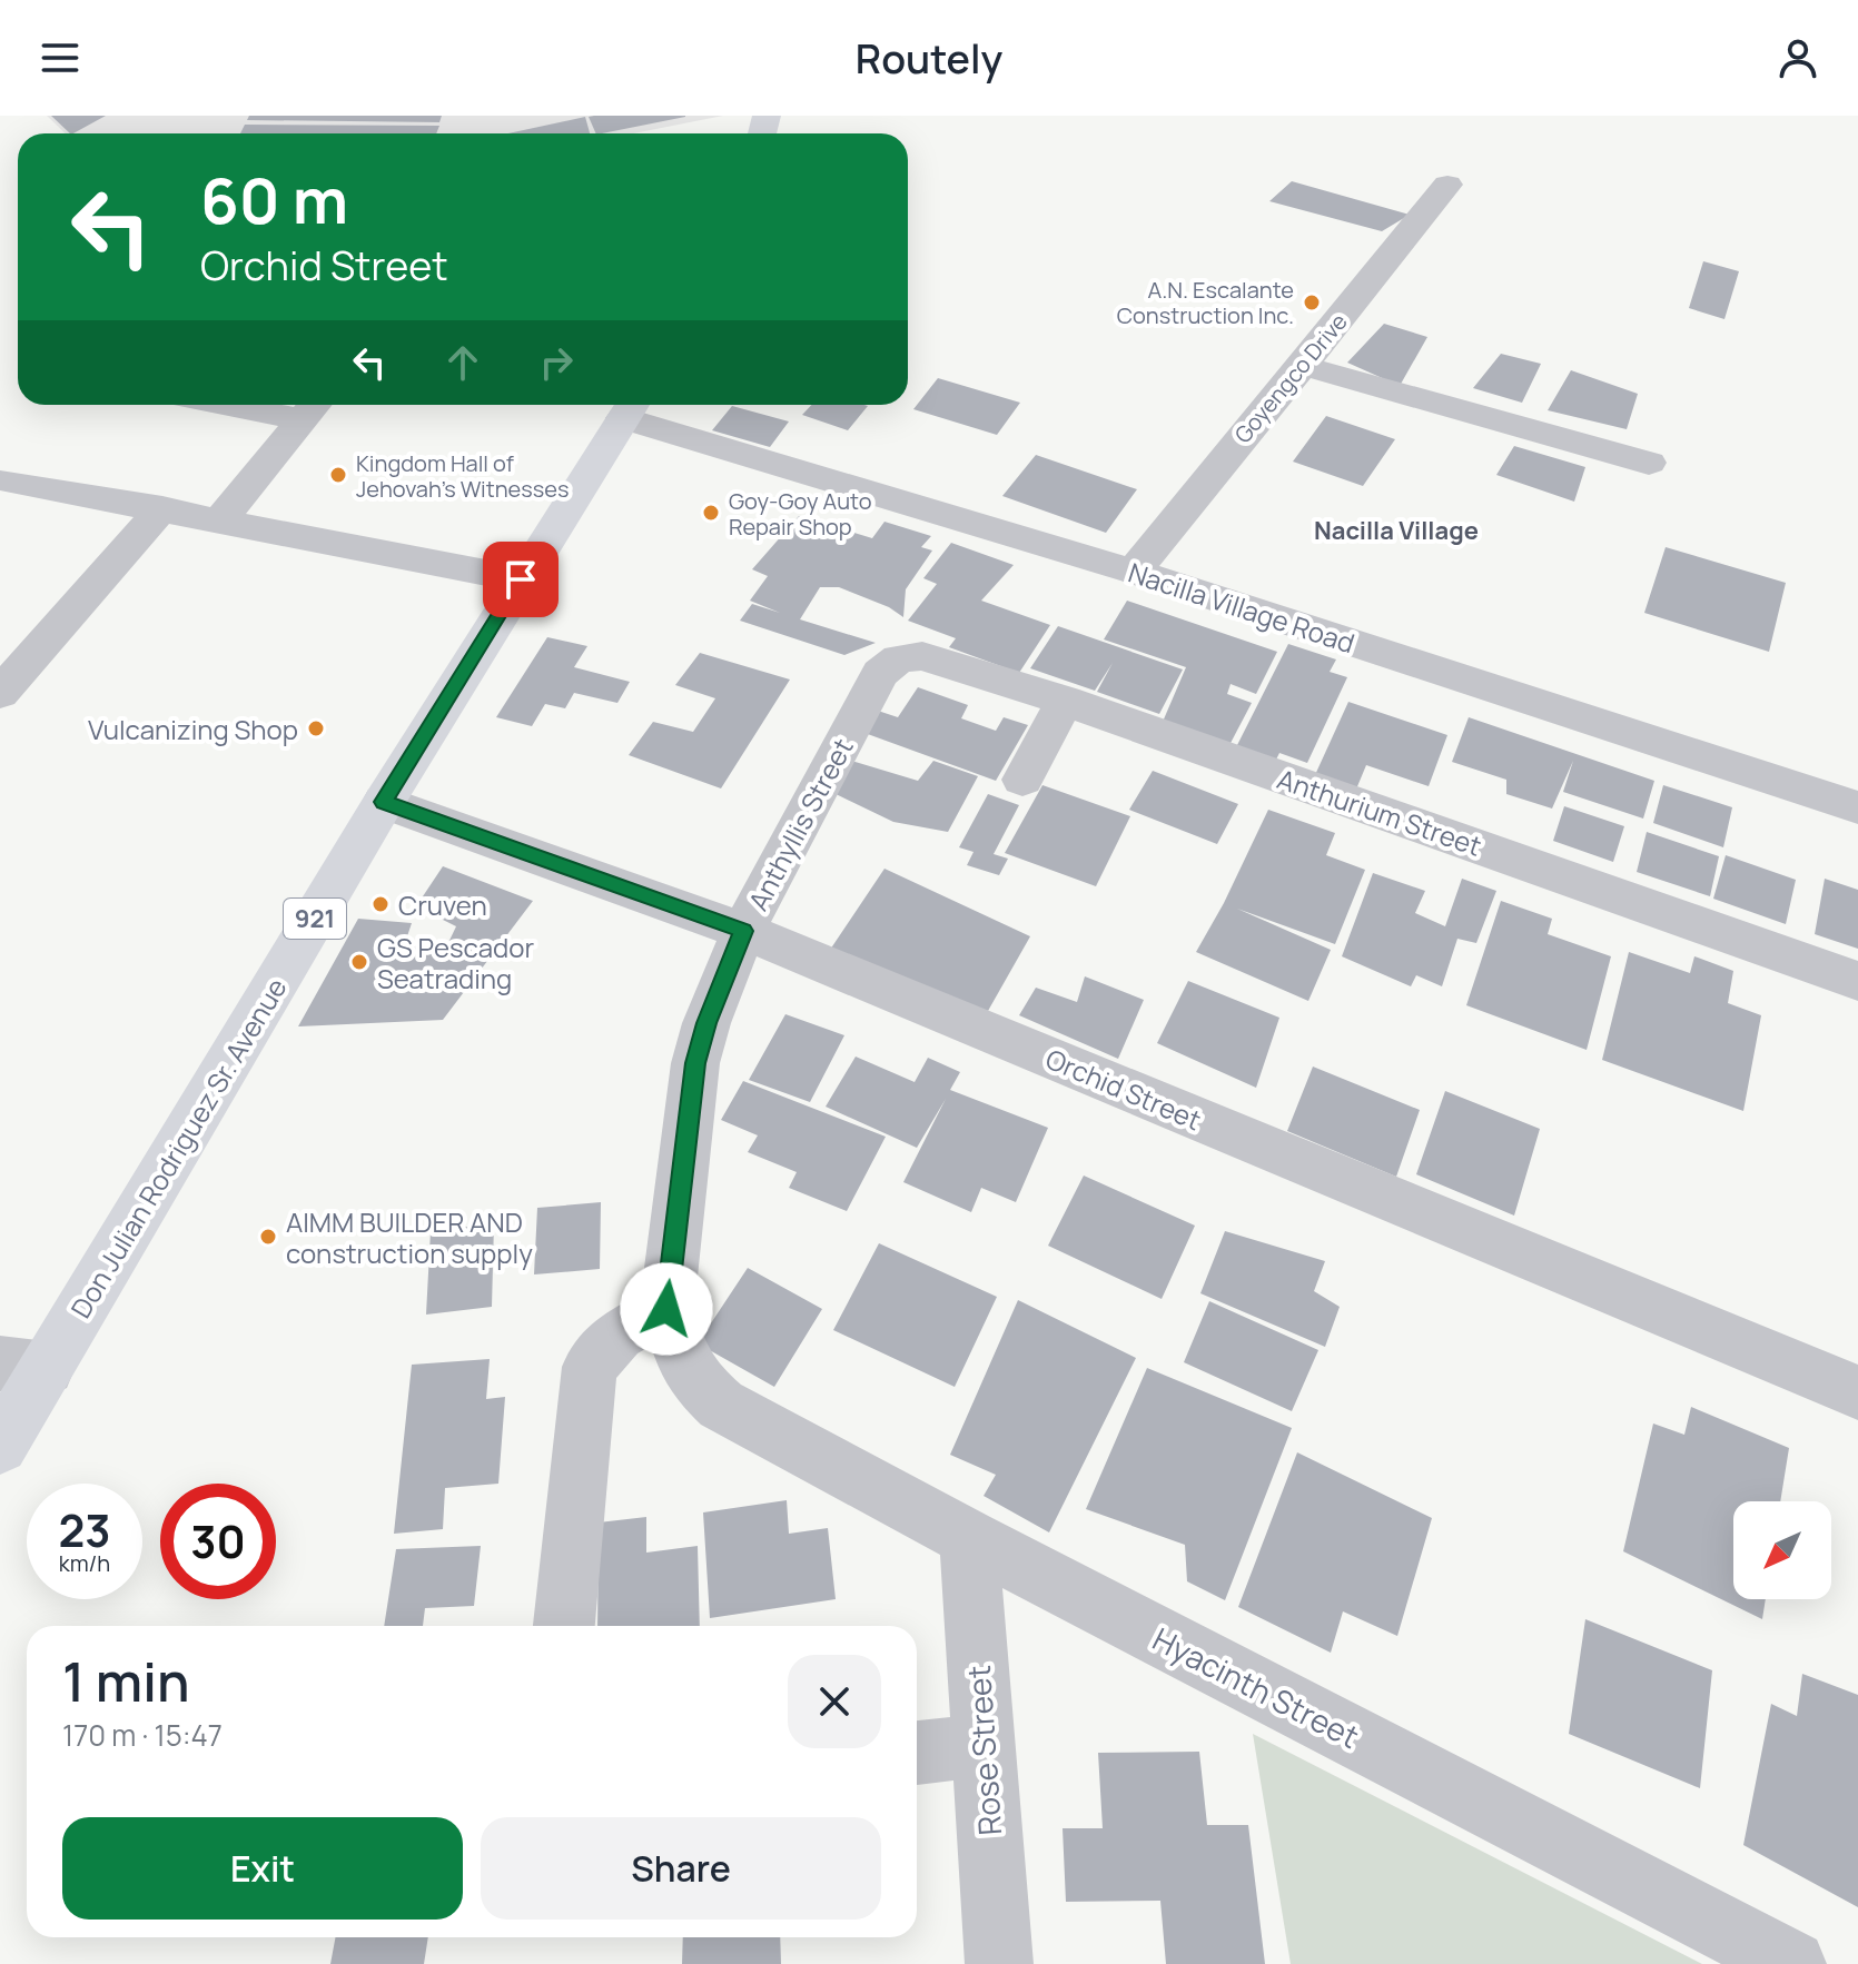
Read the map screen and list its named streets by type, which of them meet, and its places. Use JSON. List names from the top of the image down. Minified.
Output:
{"streets":{"main road":["921","Don Julian Rodriguez Sr. Avenue"],"street":["Goyengco Drive","Nacilla Village Road","Anthurium Street","Anthyllis Street","Orchid Street","Hyacinth Street","Rose Street"]},"crossings":[["Goyengco Drive","Nacilla Village Road"],["Nacilla Village Road","Don Julian Rodriguez Sr. Avenue"],["Anthurium Street","Anthyllis Street"],["Anthyllis Street","Orchid Street"],["Anthyllis Street","Hyacinth Street"],["Orchid Street","Don Julian Rodriguez Sr. Avenue"],["Hyacinth Street","Rose Street"]],"districts":["Nacilla Village"],"places":["A.N. Escalante Construction Inc.","Kingdom Hall of Jehovah's Witnesses","Goy-Goy Auto Repair Shop","Vulcanizing Shop","Cruven","GS Pescador Seatrading","AIMM BUILDER AND construction supply"],"north":"bottom left","page":{"header":"Routely","turn":["60 m","Orchid Street"],"speed":"23 km/h","limit":"30","heading":["1 min","170 m · 15:47"],"buttons":["Exit","Share"]}}
